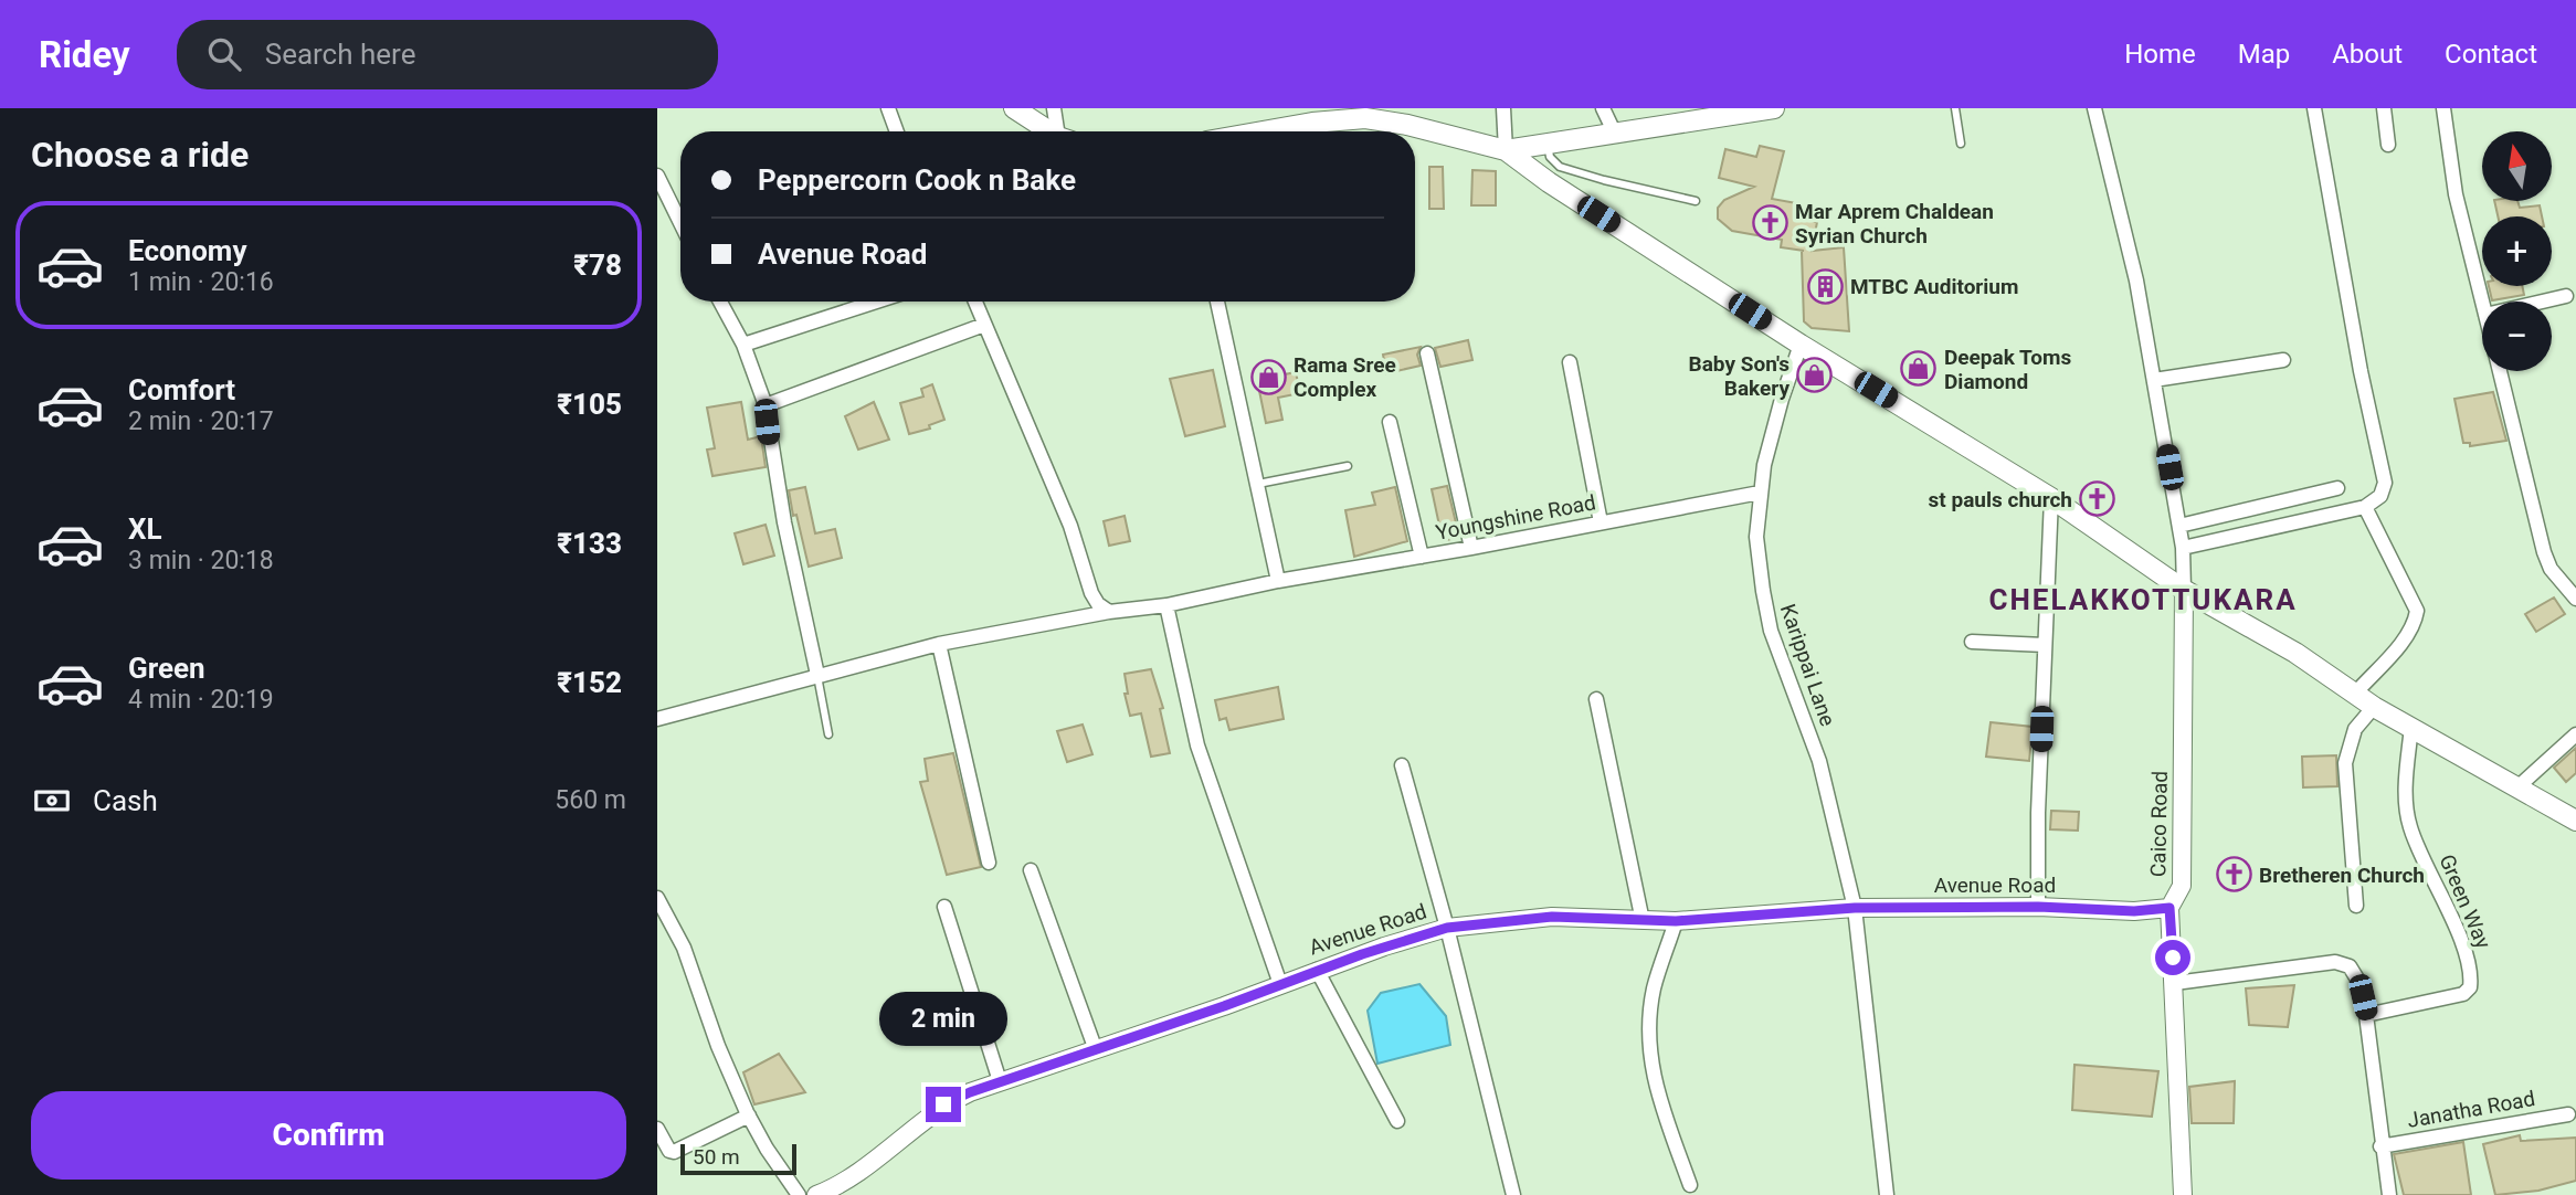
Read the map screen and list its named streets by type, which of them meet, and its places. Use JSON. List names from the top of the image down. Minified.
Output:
{"streets":{"street":["Youngshine Road","Karippai Lane","Caico Road","Avenue Road","Green Way","Janatha Road"]},"crossings":[["Youngshine Road","Karippai Lane"],["Karippai Lane","Avenue Road"],["Caico Road","Avenue Road"],["Caico Road","Janatha Road"],["Green Way","Janatha Road"]],"districts":["CHELAKKOTTUKARA"],"places":{"church":["Mar Aprem Chaldean Syrian Church","st pauls church","Bretheren Church"],"building":["MTBC Auditorium"],"shop":["Deepak Toms Diamond","Baby Son's Bakery","Rama Sree Complex"]},"scale_bar":"50 m","north":"top","page":{"header":"Ridey","search":"Search here","nav":["Home","Map","About","Contact"],"heading":"Choose a ride","map_buttons":["+","−"],"banner":["Peppercorn Cook n Bake","Avenue Road"],"list":[{"name":"Economy","note":"1 min · 20:16","value":"₹78"},{"name":"Comfort","note":"2 min · 20:17","value":"₹105"},{"name":"XL","note":"3 min · 20:18","value":"₹133"},{"name":"Green","note":"4 min · 20:19","value":"₹152"}],"pay":["Cash","560 m"],"bubble":"2 min","buttons":"Confirm","scale":"50 m"}}
